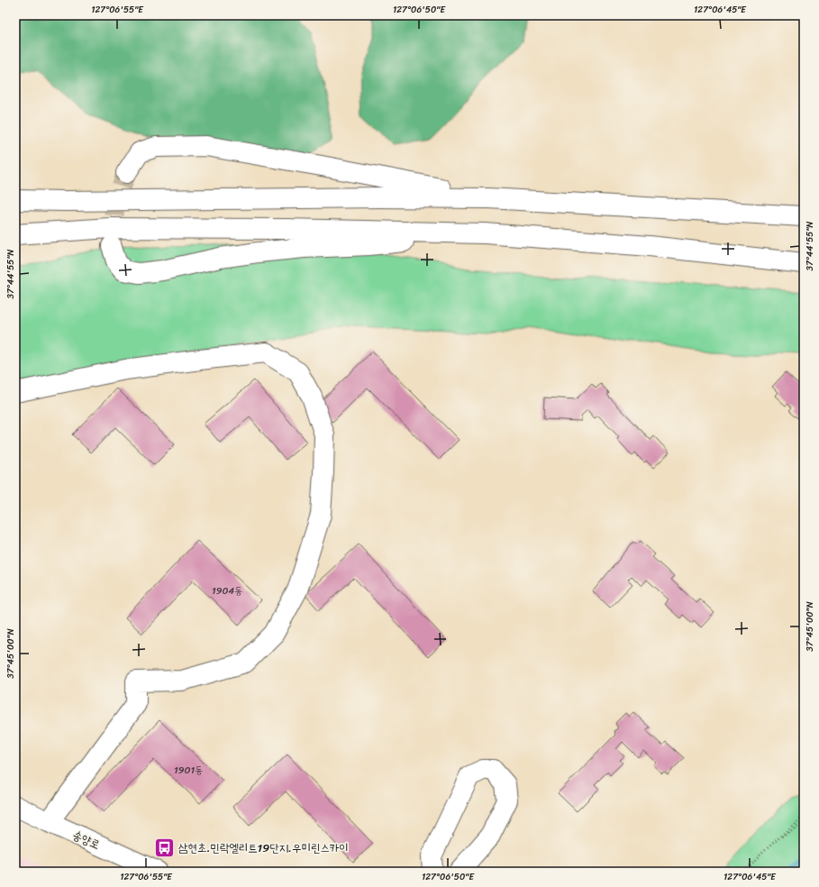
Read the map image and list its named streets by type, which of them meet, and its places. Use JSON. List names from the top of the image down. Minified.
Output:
{"streets":{"main road":["송양로"]},"places":{"bus stop":["삼현초.민락엘리트19단지.우미린스카이"]},"house_numbers":["1904동","1901동"],"coordinates":["127°06'55\"E","127°06'50\"E","127°06'45\"E","37°44'55\"N","37°45'00\"N"]}
